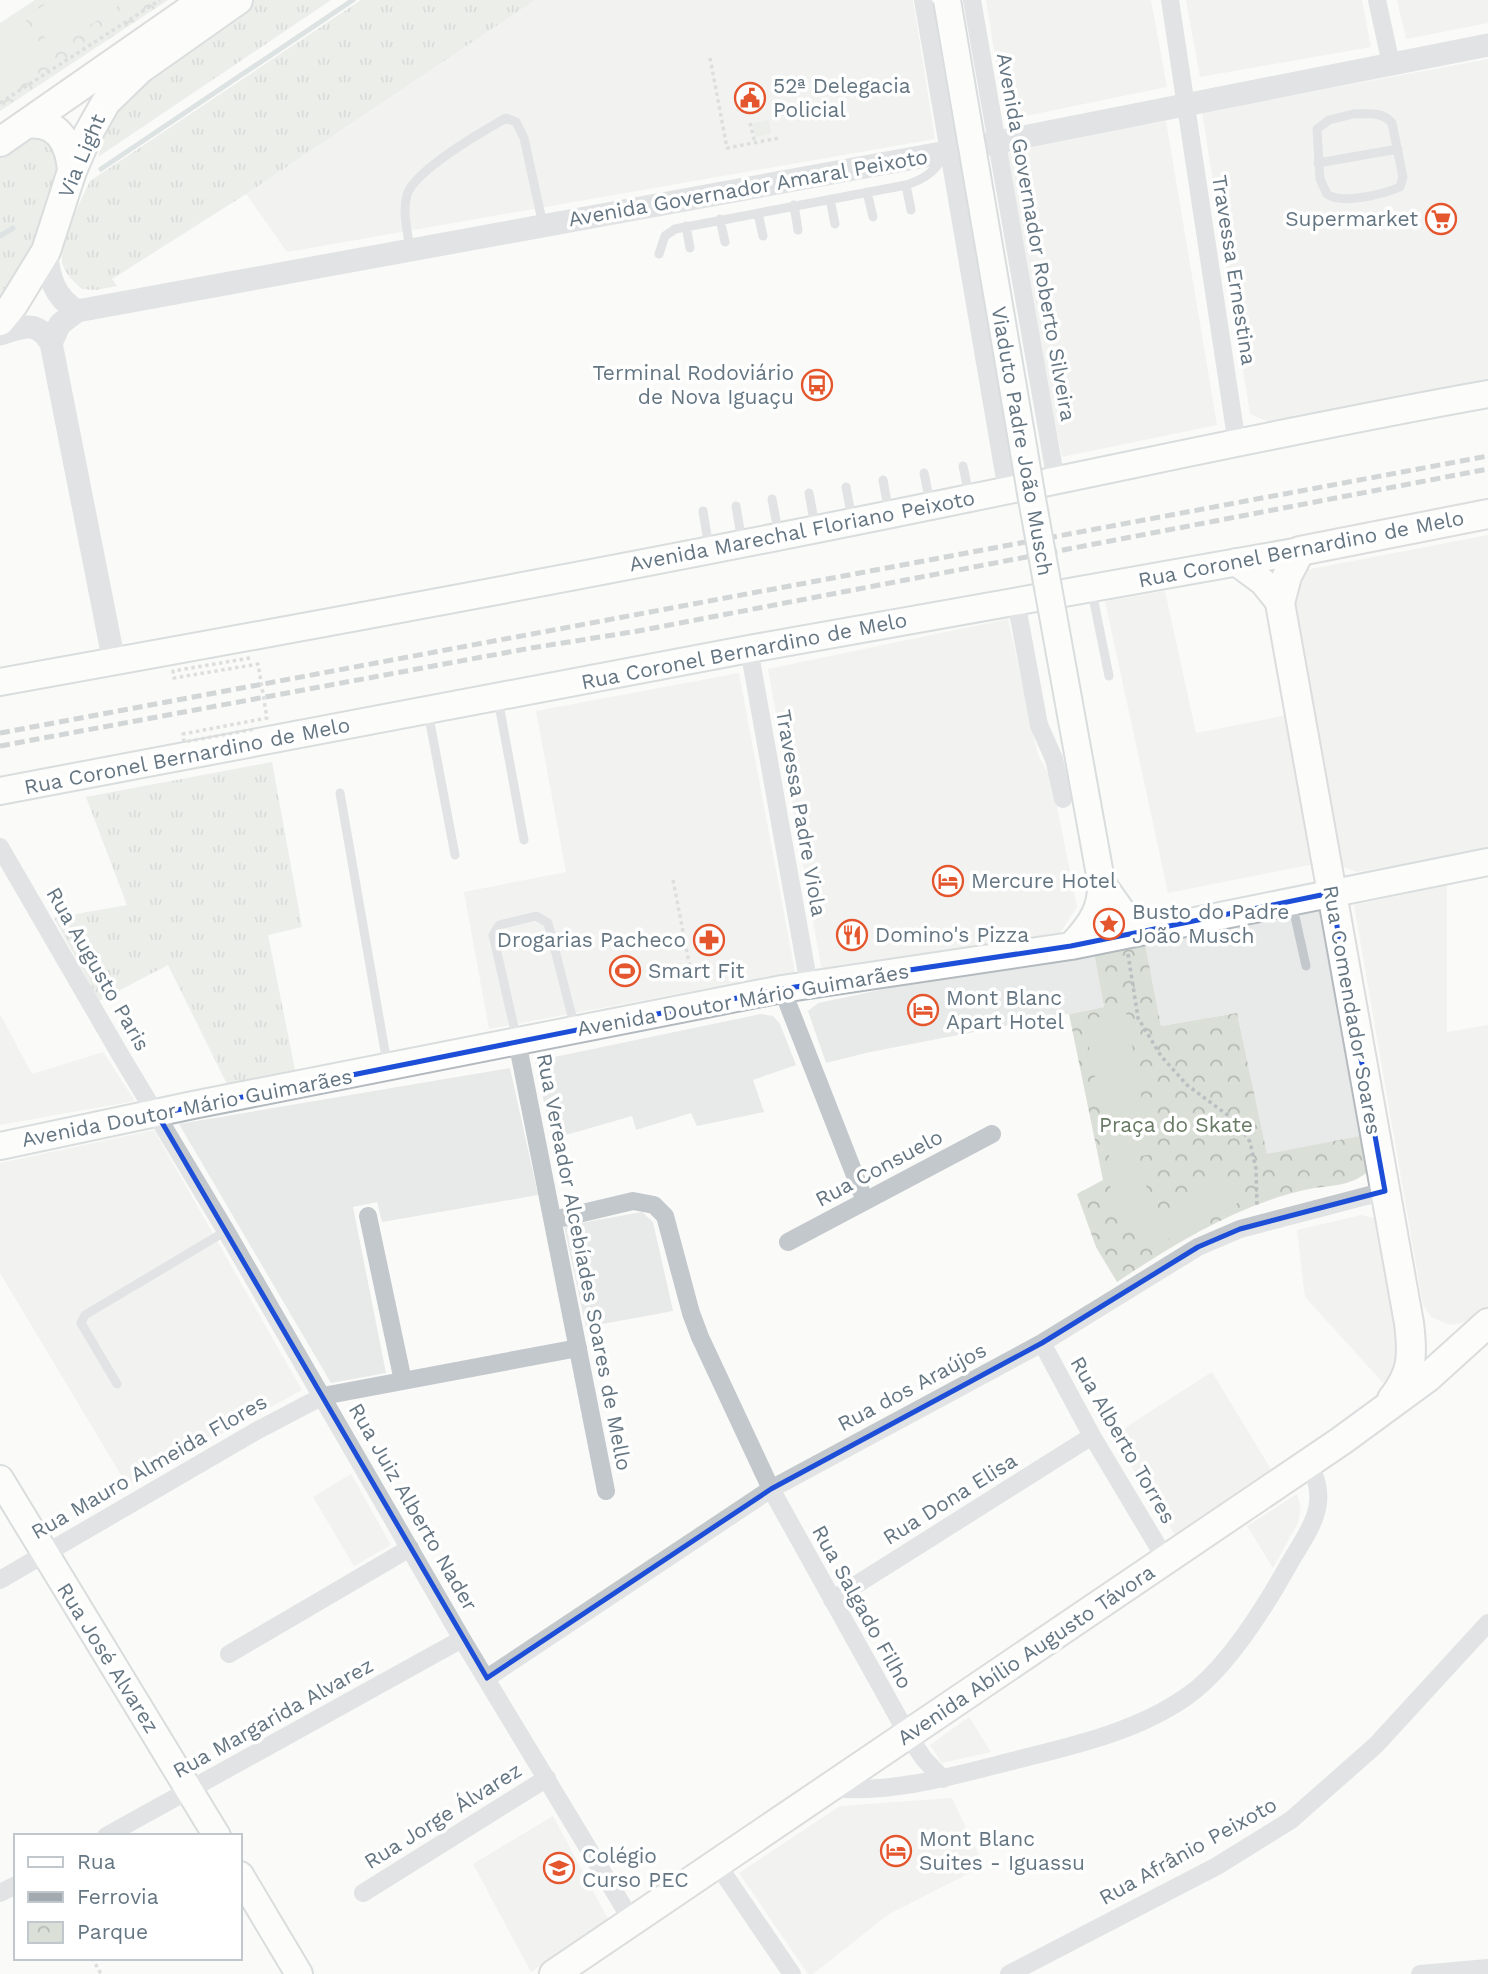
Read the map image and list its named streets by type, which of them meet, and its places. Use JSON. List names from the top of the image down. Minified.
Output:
{"streets":{"main road":["Via Light","Viaduto Padre João Musch","Avenida Marechal Floriano Peixoto","Rua Coronel Bernardino de Melo","Avenida Doutor Mário Guimarães","Rua Comendador Soares","Avenida Abílio Augusto Távora","Rua José Alvarez"],"street":["Avenida Governador Amaral Peixoto","Avenida Governador Roberto Silveira","Travessa Ernestina","Travessa Padre Viola","Rua Augusto Paris","Rua Consuelo","Rua Vereador Alcebíades Soares de Mello","Rua dos Araújos","Rua Alberto Torres","Rua Mauro Almeida Flores","Rua Dona Elisa","Rua Juiz Alberto Nader","Rua Salgado Filho","Rua Margarida Alvarez","Rua Jorge Álvarez","Rua Afrânio Peixoto"]},"crossings":[["Avenida Governador Amaral Peixoto","Avenida Governador Roberto Silveira"],["Avenida Governador Amaral Peixoto","Travessa Ernestina"],["Avenida Governador Roberto Silveira","Avenida Marechal Floriano Peixoto"],["Travessa Ernestina","Avenida Marechal Floriano Peixoto"],["Viaduto Padre João Musch","Avenida Doutor Mário Guimarães"],["Rua Coronel Bernardino de Melo","Travessa Padre Viola"],["Rua Coronel Bernardino de Melo","Rua Comendador Soares"],["Travessa Padre Viola","Avenida Doutor Mário Guimarães"],["Rua Augusto Paris","Avenida Doutor Mário Guimarães"],["Rua Augusto Paris","Rua Juiz Alberto Nader"],["Avenida Doutor Mário Guimarães","Rua Comendador Soares"],["Avenida Doutor Mário Guimarães","Rua Vereador Alcebíades Soares de Mello"],["Avenida Doutor Mário Guimarães","Rua Juiz Alberto Nader"],["Rua Comendador Soares","Rua dos Araújos"],["Rua Comendador Soares","Avenida Abílio Augusto Távora"],["Rua Vereador Alcebíades Soares de Mello","Rua Mauro Almeida Flores"],["Rua Vereador Alcebíades Soares de Mello","Rua Salgado Filho"],["Rua dos Araújos","Rua Alberto Torres"],["Rua dos Araújos","Rua Juiz Alberto Nader"],["Rua dos Araújos","Rua Salgado Filho"],["Rua Alberto Torres","Rua Dona Elisa"],["Rua Alberto Torres","Avenida Abílio Augusto Távora"],["Rua Mauro Almeida Flores","Rua Juiz Alberto Nader"],["Rua Mauro Almeida Flores","Rua José Alvarez"],["Rua Dona Elisa","Rua Salgado Filho"],["Rua Juiz Alberto Nader","Avenida Abílio Augusto Távora"],["Rua Juiz Alberto Nader","Rua Margarida Alvarez"],["Rua Juiz Alberto Nader","Rua Jorge Álvarez"],["Rua Salgado Filho","Avenida Abílio Augusto Távora"],["Rua José Alvarez","Rua Margarida Alvarez"]],"parks":["Praça do Skate"],"places":{"public building":["52ª Delegacia Policial"],"supermarket":["Supermarket"],"bus stop":["Terminal Rodoviário de Nova Iguaçu"],"hotel":["Mercure Hotel","Mont Blanc Apart Hotel","Mont Blanc Suites - Iguassu"],"place":["Busto do Padre João Musch"],"restaurant":["Domino's Pizza"],"pharmacy":["Drogarias Pacheco"],"sports":["Smart Fit"],"school or university":["Colégio Curso PEC"]},"legend":["Rua","Ferrovia","Parque"]}
